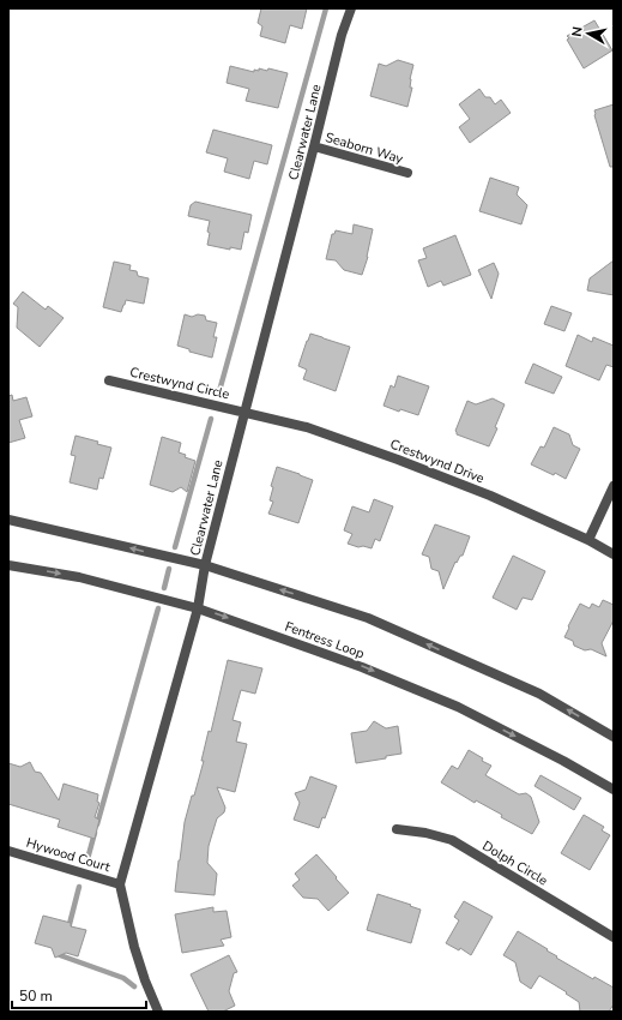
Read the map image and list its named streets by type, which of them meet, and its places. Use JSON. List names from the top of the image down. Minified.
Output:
{"streets":{"street":["Clearwater Lane","Seaborn Way","Crestwynd Circle","Crestwynd Drive","Fentress Loop","Hywood Court","Dolph Circle"]},"crossings":[["Clearwater Lane","Seaborn Way"],["Clearwater Lane","Crestwynd Circle"],["Clearwater Lane","Crestwynd Drive"],["Clearwater Lane","Fentress Loop"],["Clearwater Lane","Hywood Court"],["Crestwynd Circle","Crestwynd Drive"]],"scale_bar":"50 m","north":"left"}
